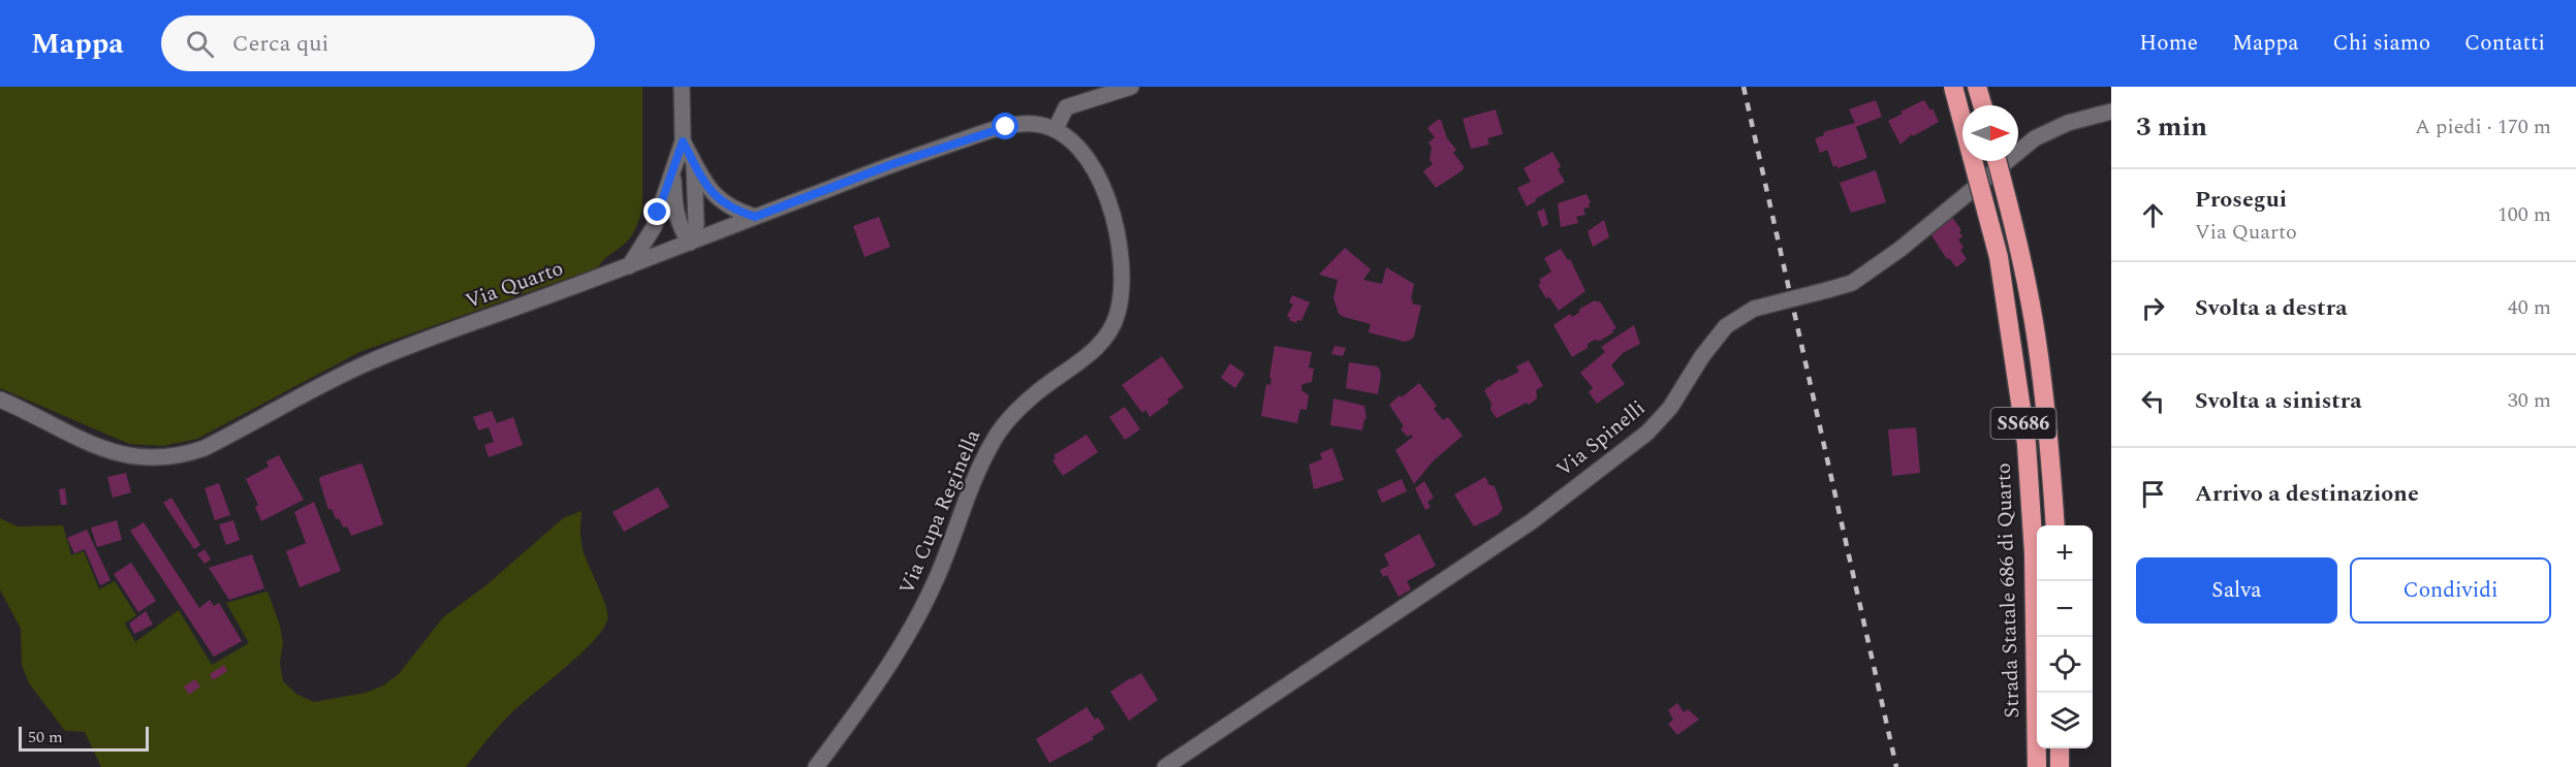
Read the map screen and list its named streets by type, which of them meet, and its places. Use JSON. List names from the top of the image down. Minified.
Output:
{"streets":{"highway":["SS686","Strada Statale 686 di Quarto"],"street":["Via Quarto","Via Spinelli","Via Cupa Reginella"]},"crossings":[["Via Quarto","Via Cupa Reginella"]],"scale_bar":"50 m","north":"right","page":{"header":"Mappa","search":"Cerca qui","nav":["Home","Mappa","Chi siamo","Contatti"],"heading":["3 min","A piedi · 170 m"],"list":[["Prosegui","Via Quarto","100 m"],["Svolta a destra","40 m"],["Svolta a sinistra","30 m"],"Arrivo a destinazione"],"map_buttons":["+","−"],"buttons":["Salva","Condividi"],"scale":"50 m"}}
